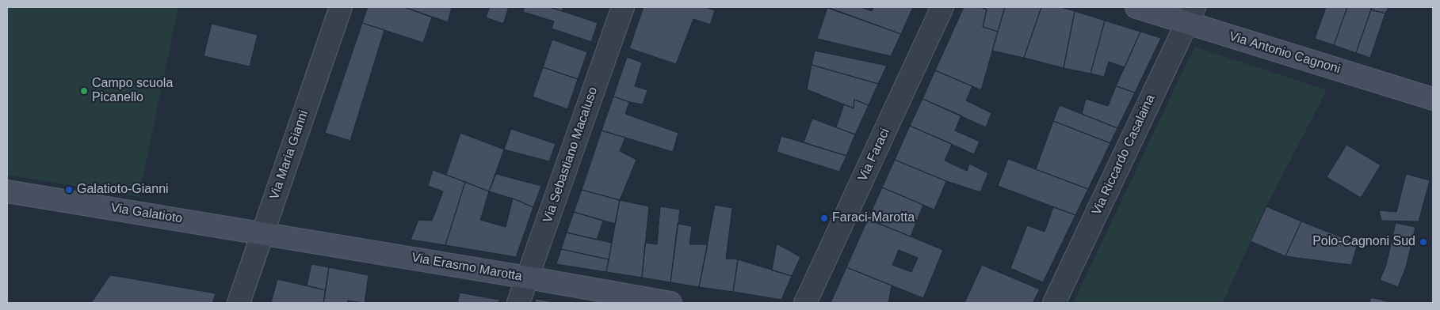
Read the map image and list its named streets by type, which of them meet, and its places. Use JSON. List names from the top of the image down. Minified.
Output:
{"streets":{"main road":["Via Antonio Cagnoni","Via Galatioto","Via Erasmo Marotta"],"street":["Via Maria Gianni","Via Sebastiano Macaluso","Via Faraci","Via Riccardo Casalaina"]},"crossings":[["Via Antonio Cagnoni","Via Riccardo Casalaina"],["Via Maria Gianni","Via Galatioto"],["Via Maria Gianni","Via Erasmo Marotta"],["Via Sebastiano Macaluso","Via Erasmo Marotta"],["Via Galatioto","Via Erasmo Marotta"]],"places":["Campo scuola Picanello","Galatioto-Gianni","Faraci-Marotta","Polo-Cagnoni Sud"]}
